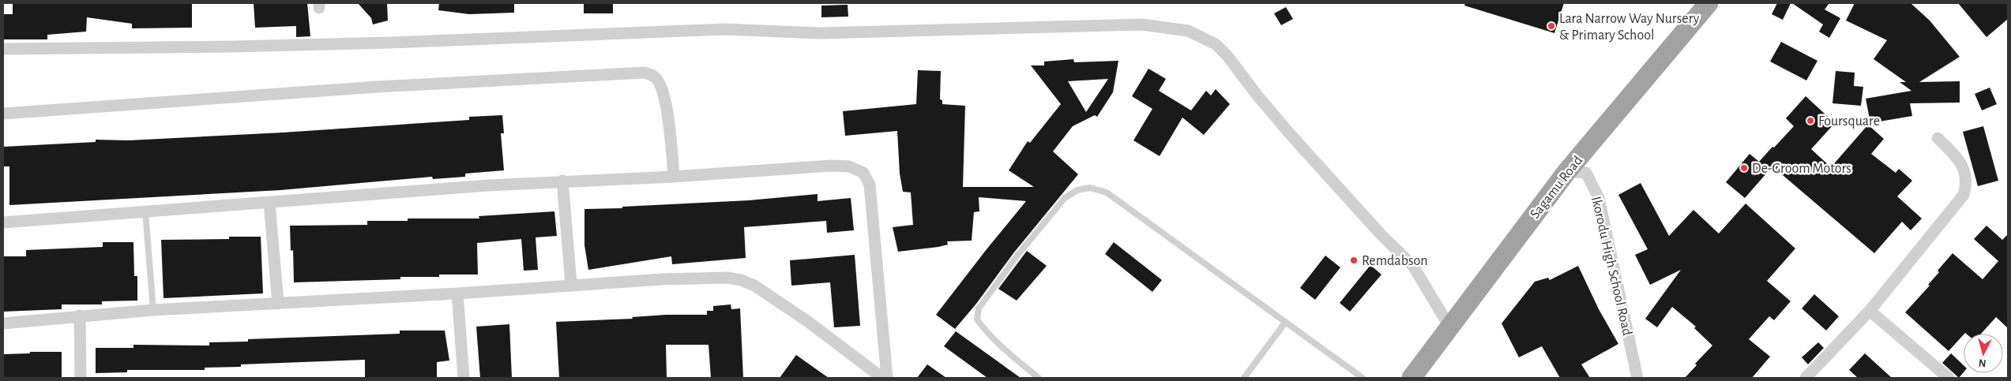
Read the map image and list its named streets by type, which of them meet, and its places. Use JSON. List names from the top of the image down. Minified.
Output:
{"streets":{"highway":["Sagamu Road"],"street":["Ikorodu High School Road"]},"crossings":[["Sagamu Road","Ikorodu High School Road"]],"places":["Lara Narrow Way Nursery & Primary School","Foursquare","De-Groom Motors","Remdabson"],"north":"bottom"}
